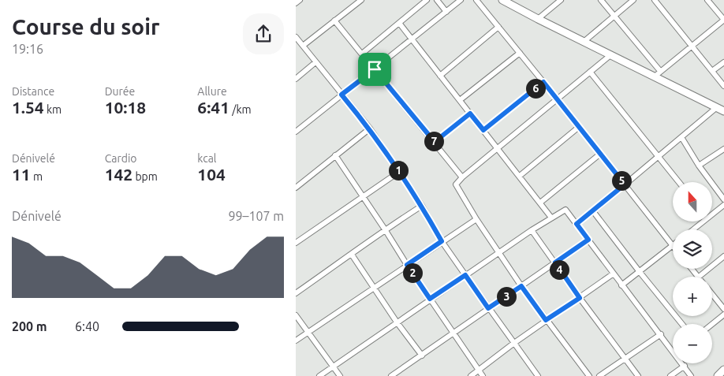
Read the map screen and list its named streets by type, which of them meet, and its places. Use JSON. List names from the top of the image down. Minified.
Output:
{"north":"top","page":{"heading":["Course du soir","19:16"],"stats":[["Distance","1.54 km"],["Durée","10:18"],["Allure","6:41 /km"],["Dénivelé","11 m"],["Cardio","142 bpm"],["kcal","104"]],"pins":["6","7","1","5","4","2","3"],"map_buttons":["+","−"],"chart":["Dénivelé","99–107 m"],"list":[{"name":"200 m","note":"6:40"}]}}
